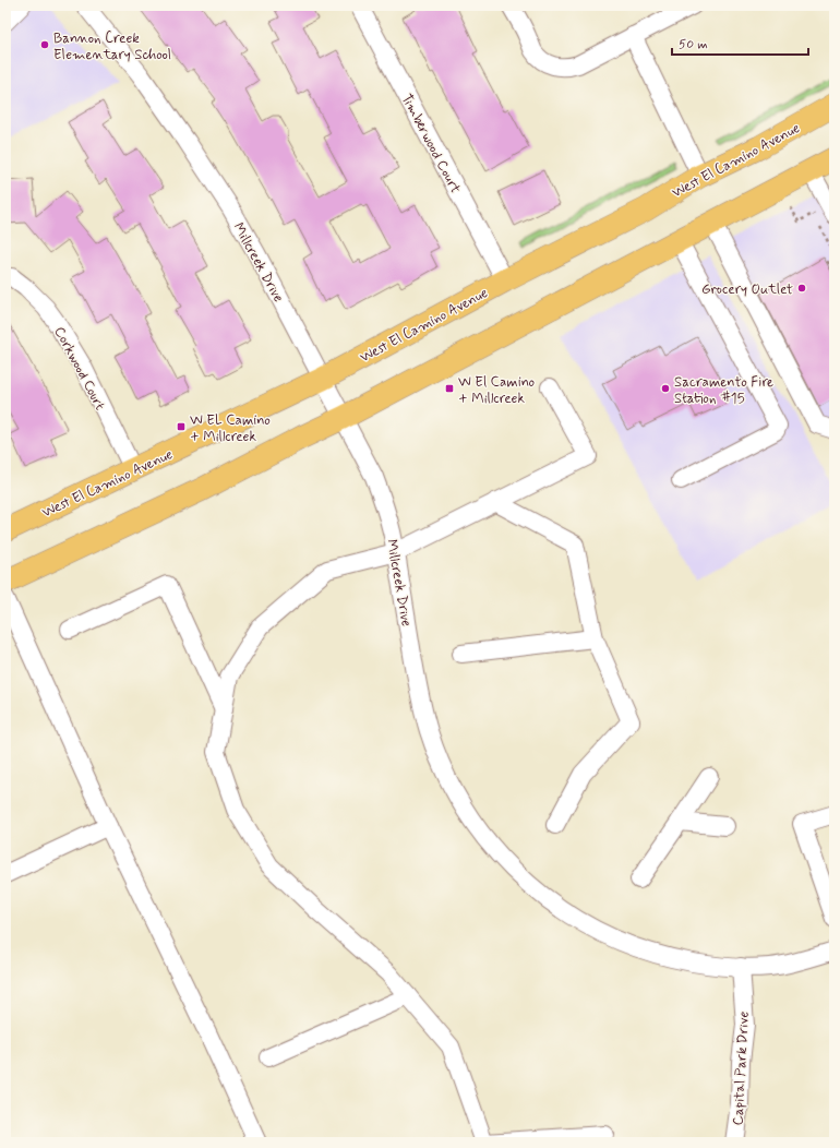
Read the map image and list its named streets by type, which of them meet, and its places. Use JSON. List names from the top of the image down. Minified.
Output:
{"streets":{"main road":["West El Camino Avenue"],"street":["Timberwood Court","Millcreek Drive","Corkwood Court","Capital Park Drive"]},"crossings":[["Timberwood Court","West El Camino Avenue"],["West El Camino Avenue","Millcreek Drive"],["West El Camino Avenue","Corkwood Court"],["Millcreek Drive","Capital Park Drive"]],"places":{"other":["Bannon Creek Elementary School","Grocery Outlet","Sacramento Fire Station #15"],"transit":["W El Camino + Millcreek","W EL Camino + Millcreek"]},"scale_bar":"50 m"}
